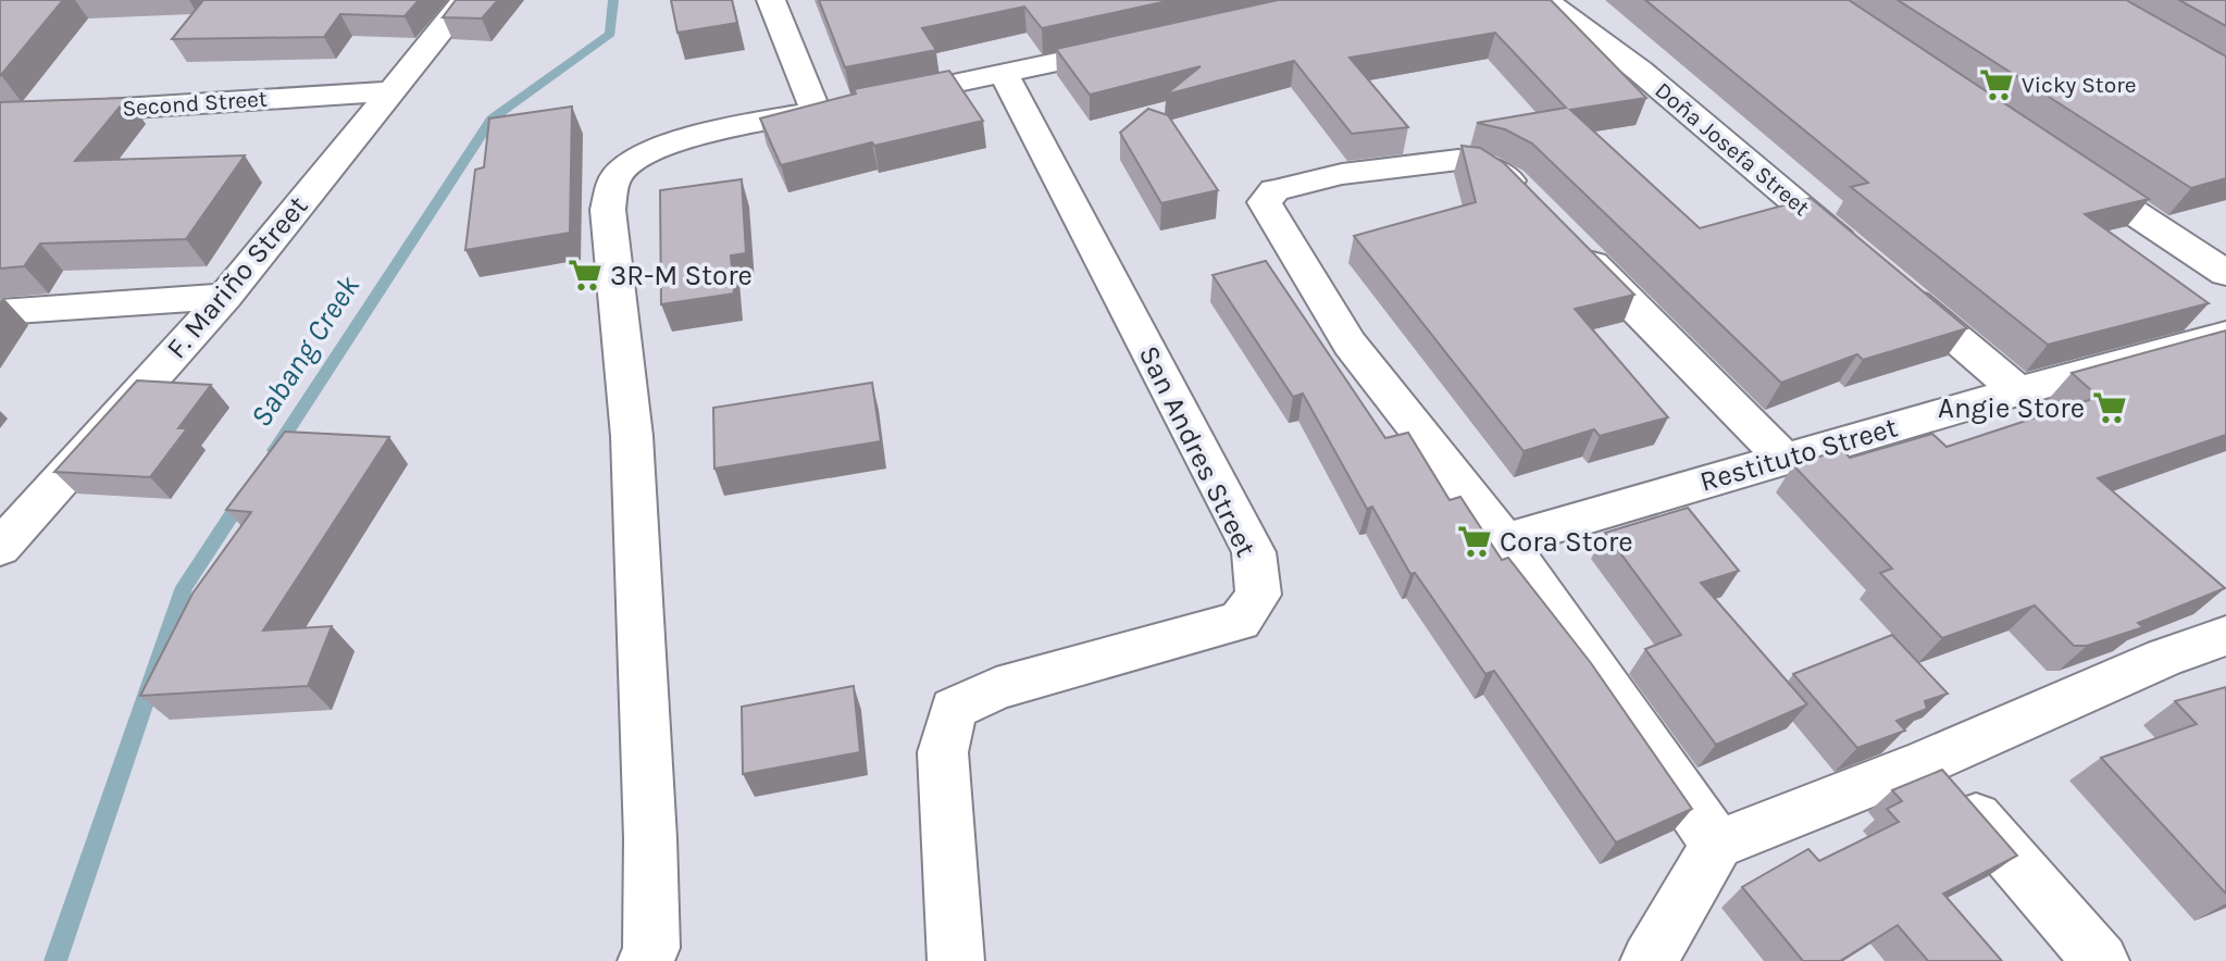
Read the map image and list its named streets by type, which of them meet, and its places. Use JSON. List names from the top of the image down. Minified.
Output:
{"streets":{"street":["Second Street","Doña Josefa Street","F. Mariño Street","San Andres Street","Restituto Street"]},"crossings":[["Second Street","F. Mariño Street"]],"water":["Sabang Creek"],"places":{"supermarket":["Vicky Store","3R-M Store","Angie Store","Cora Store"]}}
